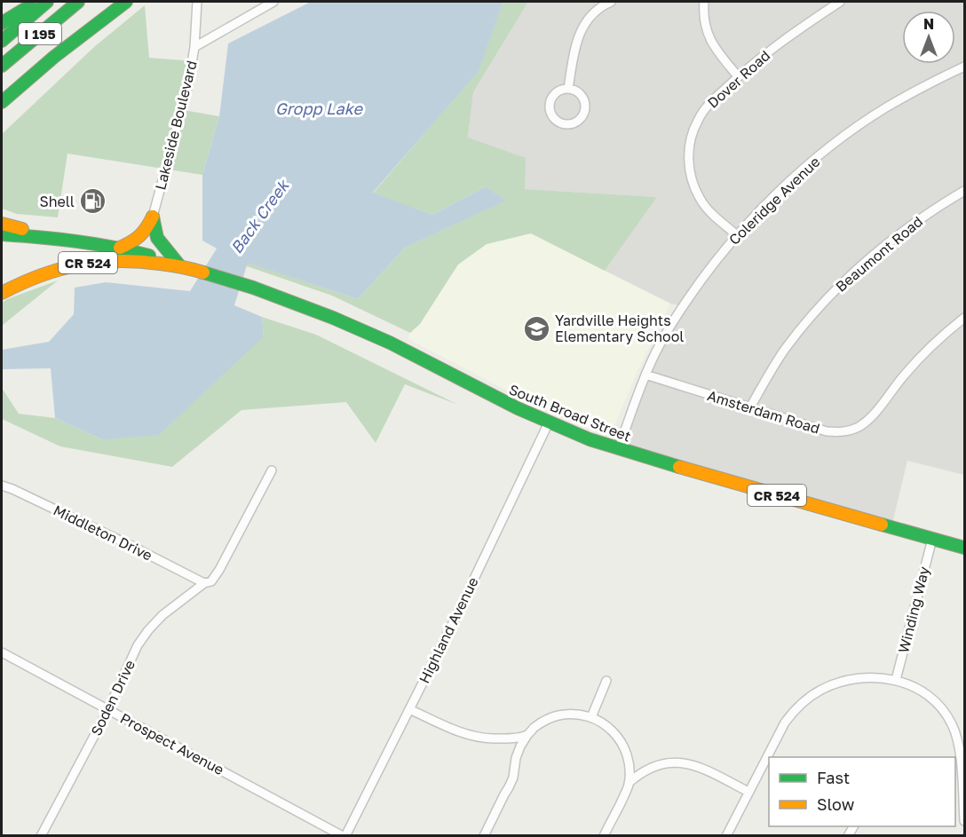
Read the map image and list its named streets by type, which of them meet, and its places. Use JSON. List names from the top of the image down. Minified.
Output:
{"streets":{"main road":["I 195","CR 524","South Broad Street"],"street":["Dover Road","Lakeside Boulevard","Coleridge Avenue","Beaumont Road","Amsterdam Road","Middleton Drive","Winding Way","Highland Avenue","Soden Drive","Prospect Avenue"]},"crossings":[["Dover Road","Coleridge Avenue"],["Coleridge Avenue","Amsterdam Road"],["Coleridge Avenue","South Broad Street"],["Beaumont Road","Amsterdam Road"],["South Broad Street","Winding Way"],["South Broad Street","Highland Avenue"],["Middleton Drive","Soden Drive"],["Highland Avenue","Prospect Avenue"],["Soden Drive","Prospect Avenue"]],"water":["Gropp Lake","Back Creek"],"places":{"fuel station":["Shell"],"school or university":["Yardville Heights Elementary School"]},"legend":["Fast","Slow"],"north":"top"}
